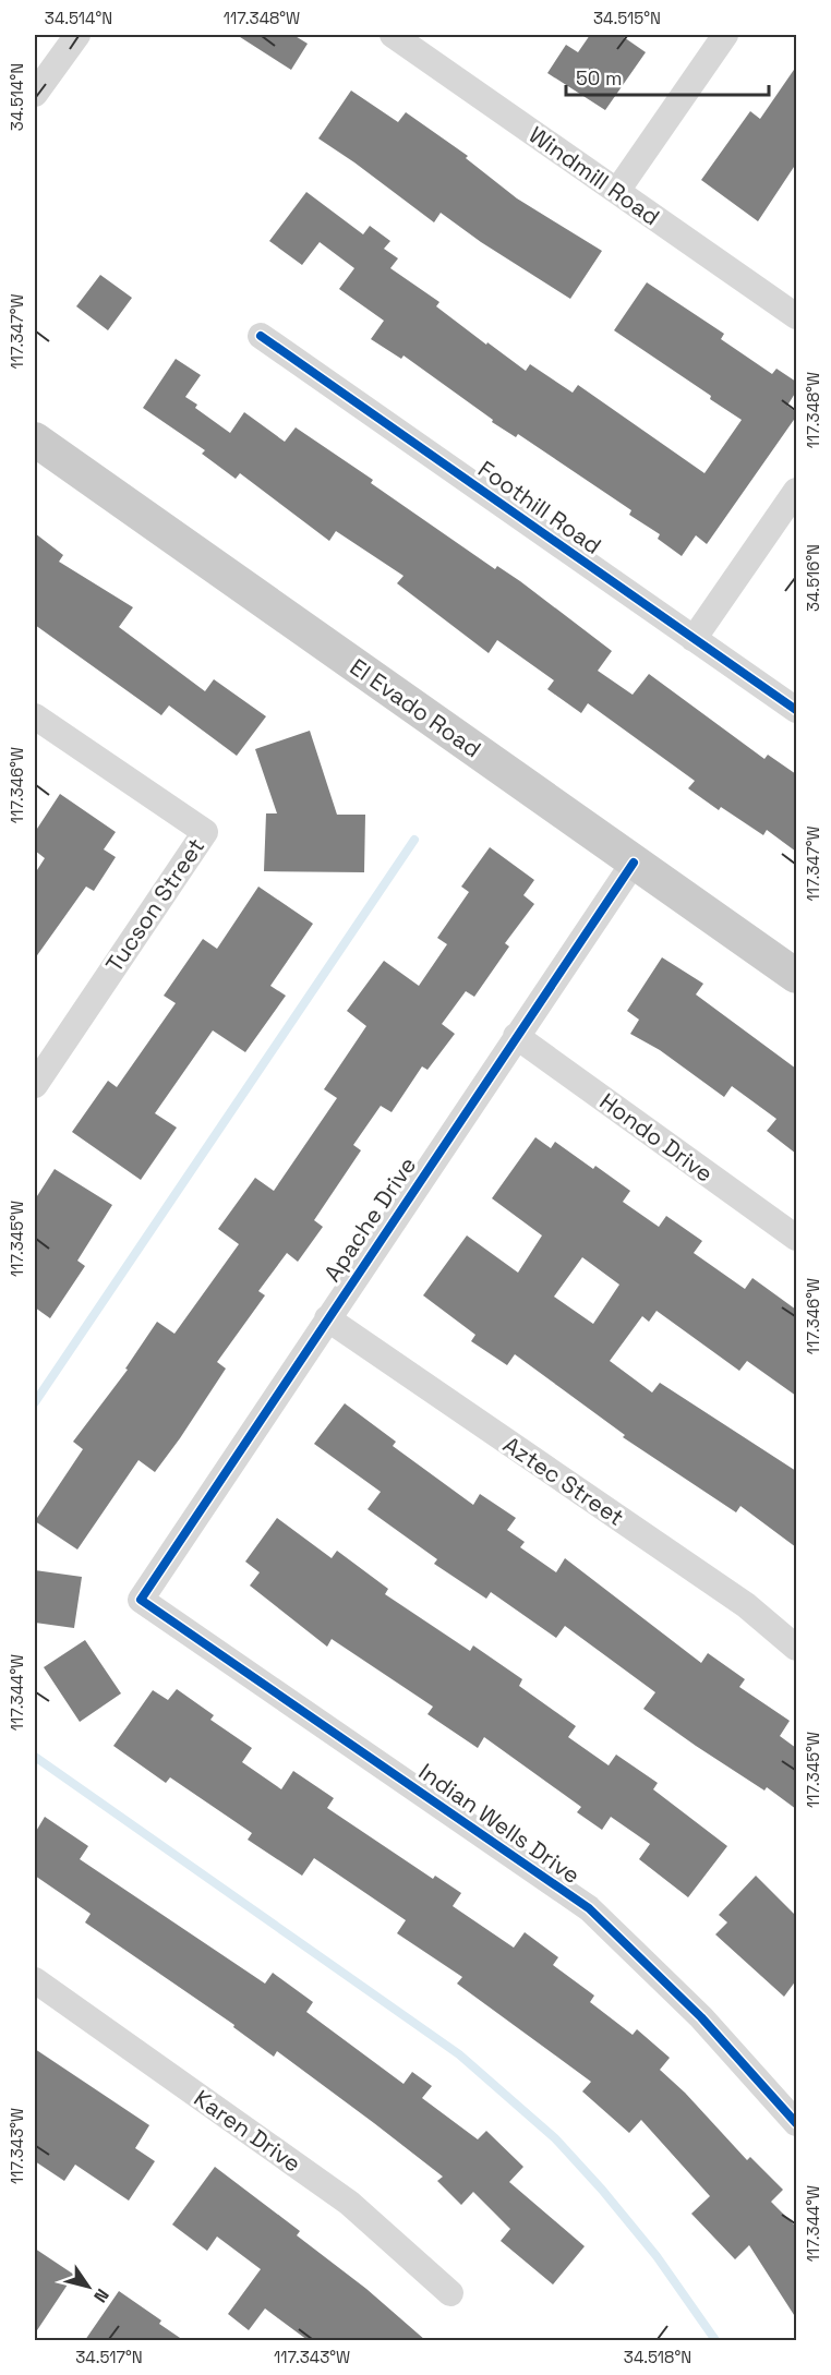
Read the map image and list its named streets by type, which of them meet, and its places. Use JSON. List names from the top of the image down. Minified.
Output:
{"streets":{"main road":["El Evado Road"],"street":["Windmill Road","Foothill Road","Tucson Street","Hondo Drive","Apache Drive","Aztec Street","Indian Wells Drive","Karen Drive"]},"crossings":[["El Evado Road","Apache Drive"],["Hondo Drive","Apache Drive"],["Apache Drive","Aztec Street"],["Apache Drive","Indian Wells Drive"]],"scale_bar":"50 m","north":"bottom right","coordinates":["34.514°N","117.348°W","34.515°N","117.347°W","34.516°N","117.346°W","117.345°W","117.344°W","117.343°W","34.517°N","34.518°N"]}
